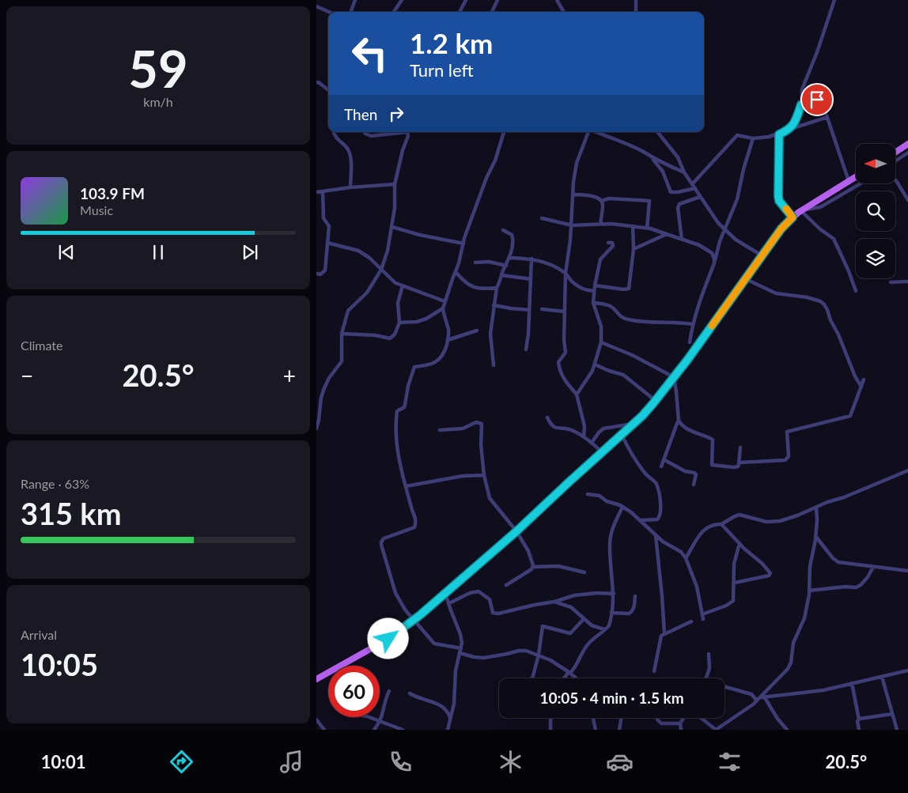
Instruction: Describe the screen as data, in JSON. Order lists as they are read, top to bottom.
{
  "north": "left",
  "page": {
    "tile": [
      ["59", "km/h"],
      "Climate",
      ["Range · 63%", "315 km"],
      ["Arrival", "10:05"]
    ],
    "turn": ["1.2 km", "Turn left"],
    "then": "Then",
    "song": ["103.9 FM", "Music"],
    "heat": ["−", "20.5°", "+"],
    "limit": "60",
    "trip": "10:05 · 4 min · 1.5 km",
    "tabs": ["10:01", "20.5°"]
  }
}
